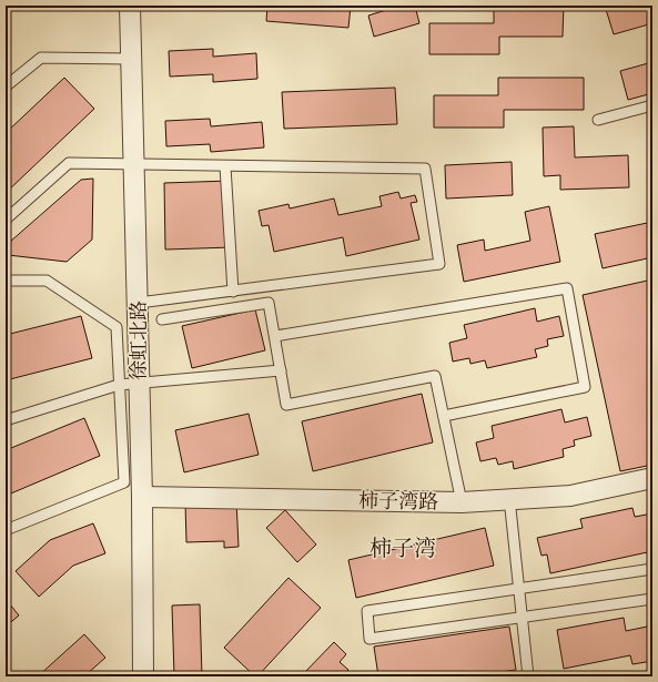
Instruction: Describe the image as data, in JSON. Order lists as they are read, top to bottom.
{
  "streets": {
    "street": ["徐虹北路", "柿子湾路"]
  },
  "crossings": [
    ["徐虹北路", "柿子湾路"]
  ],
  "districts": ["柿子湾"]
}
